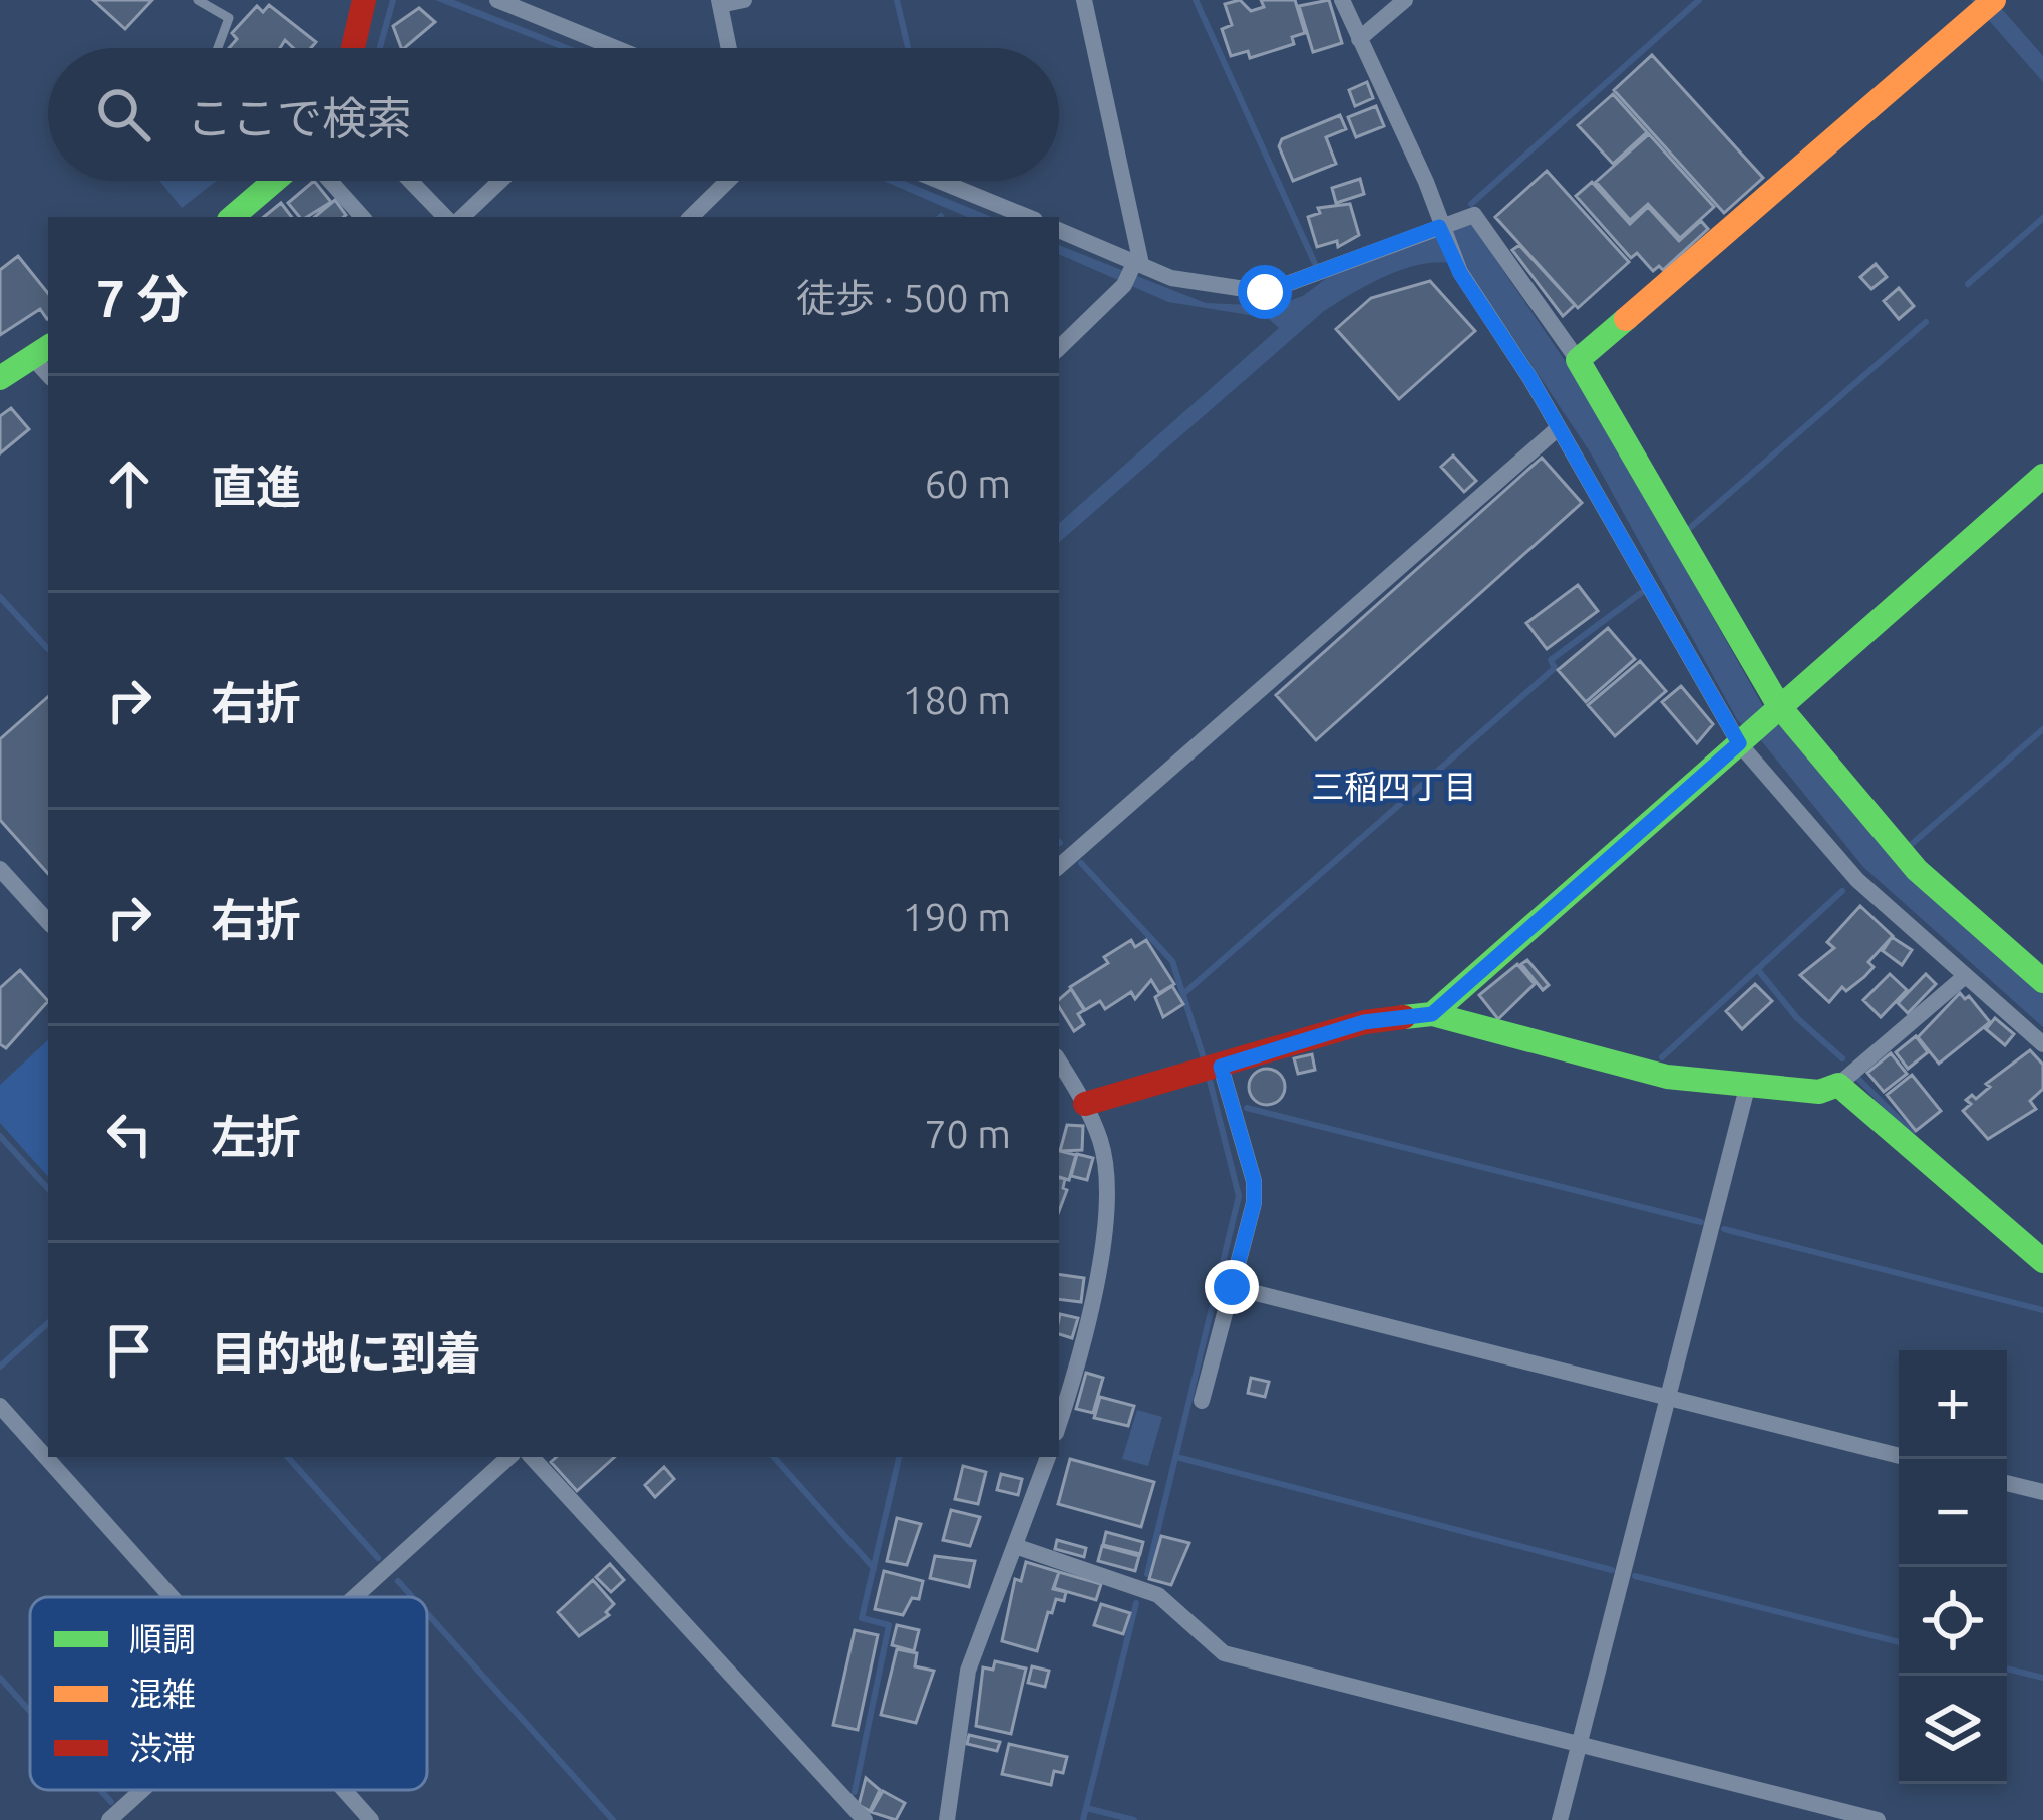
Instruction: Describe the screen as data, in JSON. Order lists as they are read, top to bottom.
{
  "districts": ["三稲四丁目"],
  "legend": ["順調", "混雑", "渋滞"],
  "page": {
    "search": "ここで検索",
    "heading": ["7 分", "徒歩 · 500 m"],
    "list": [
      ["直進", "60 m"],
      ["右折", "180 m"],
      ["右折", "190 m"],
      ["左折", "70 m"],
      "目的地に到着"
    ],
    "map_buttons": ["+", "−"]
  }
}
